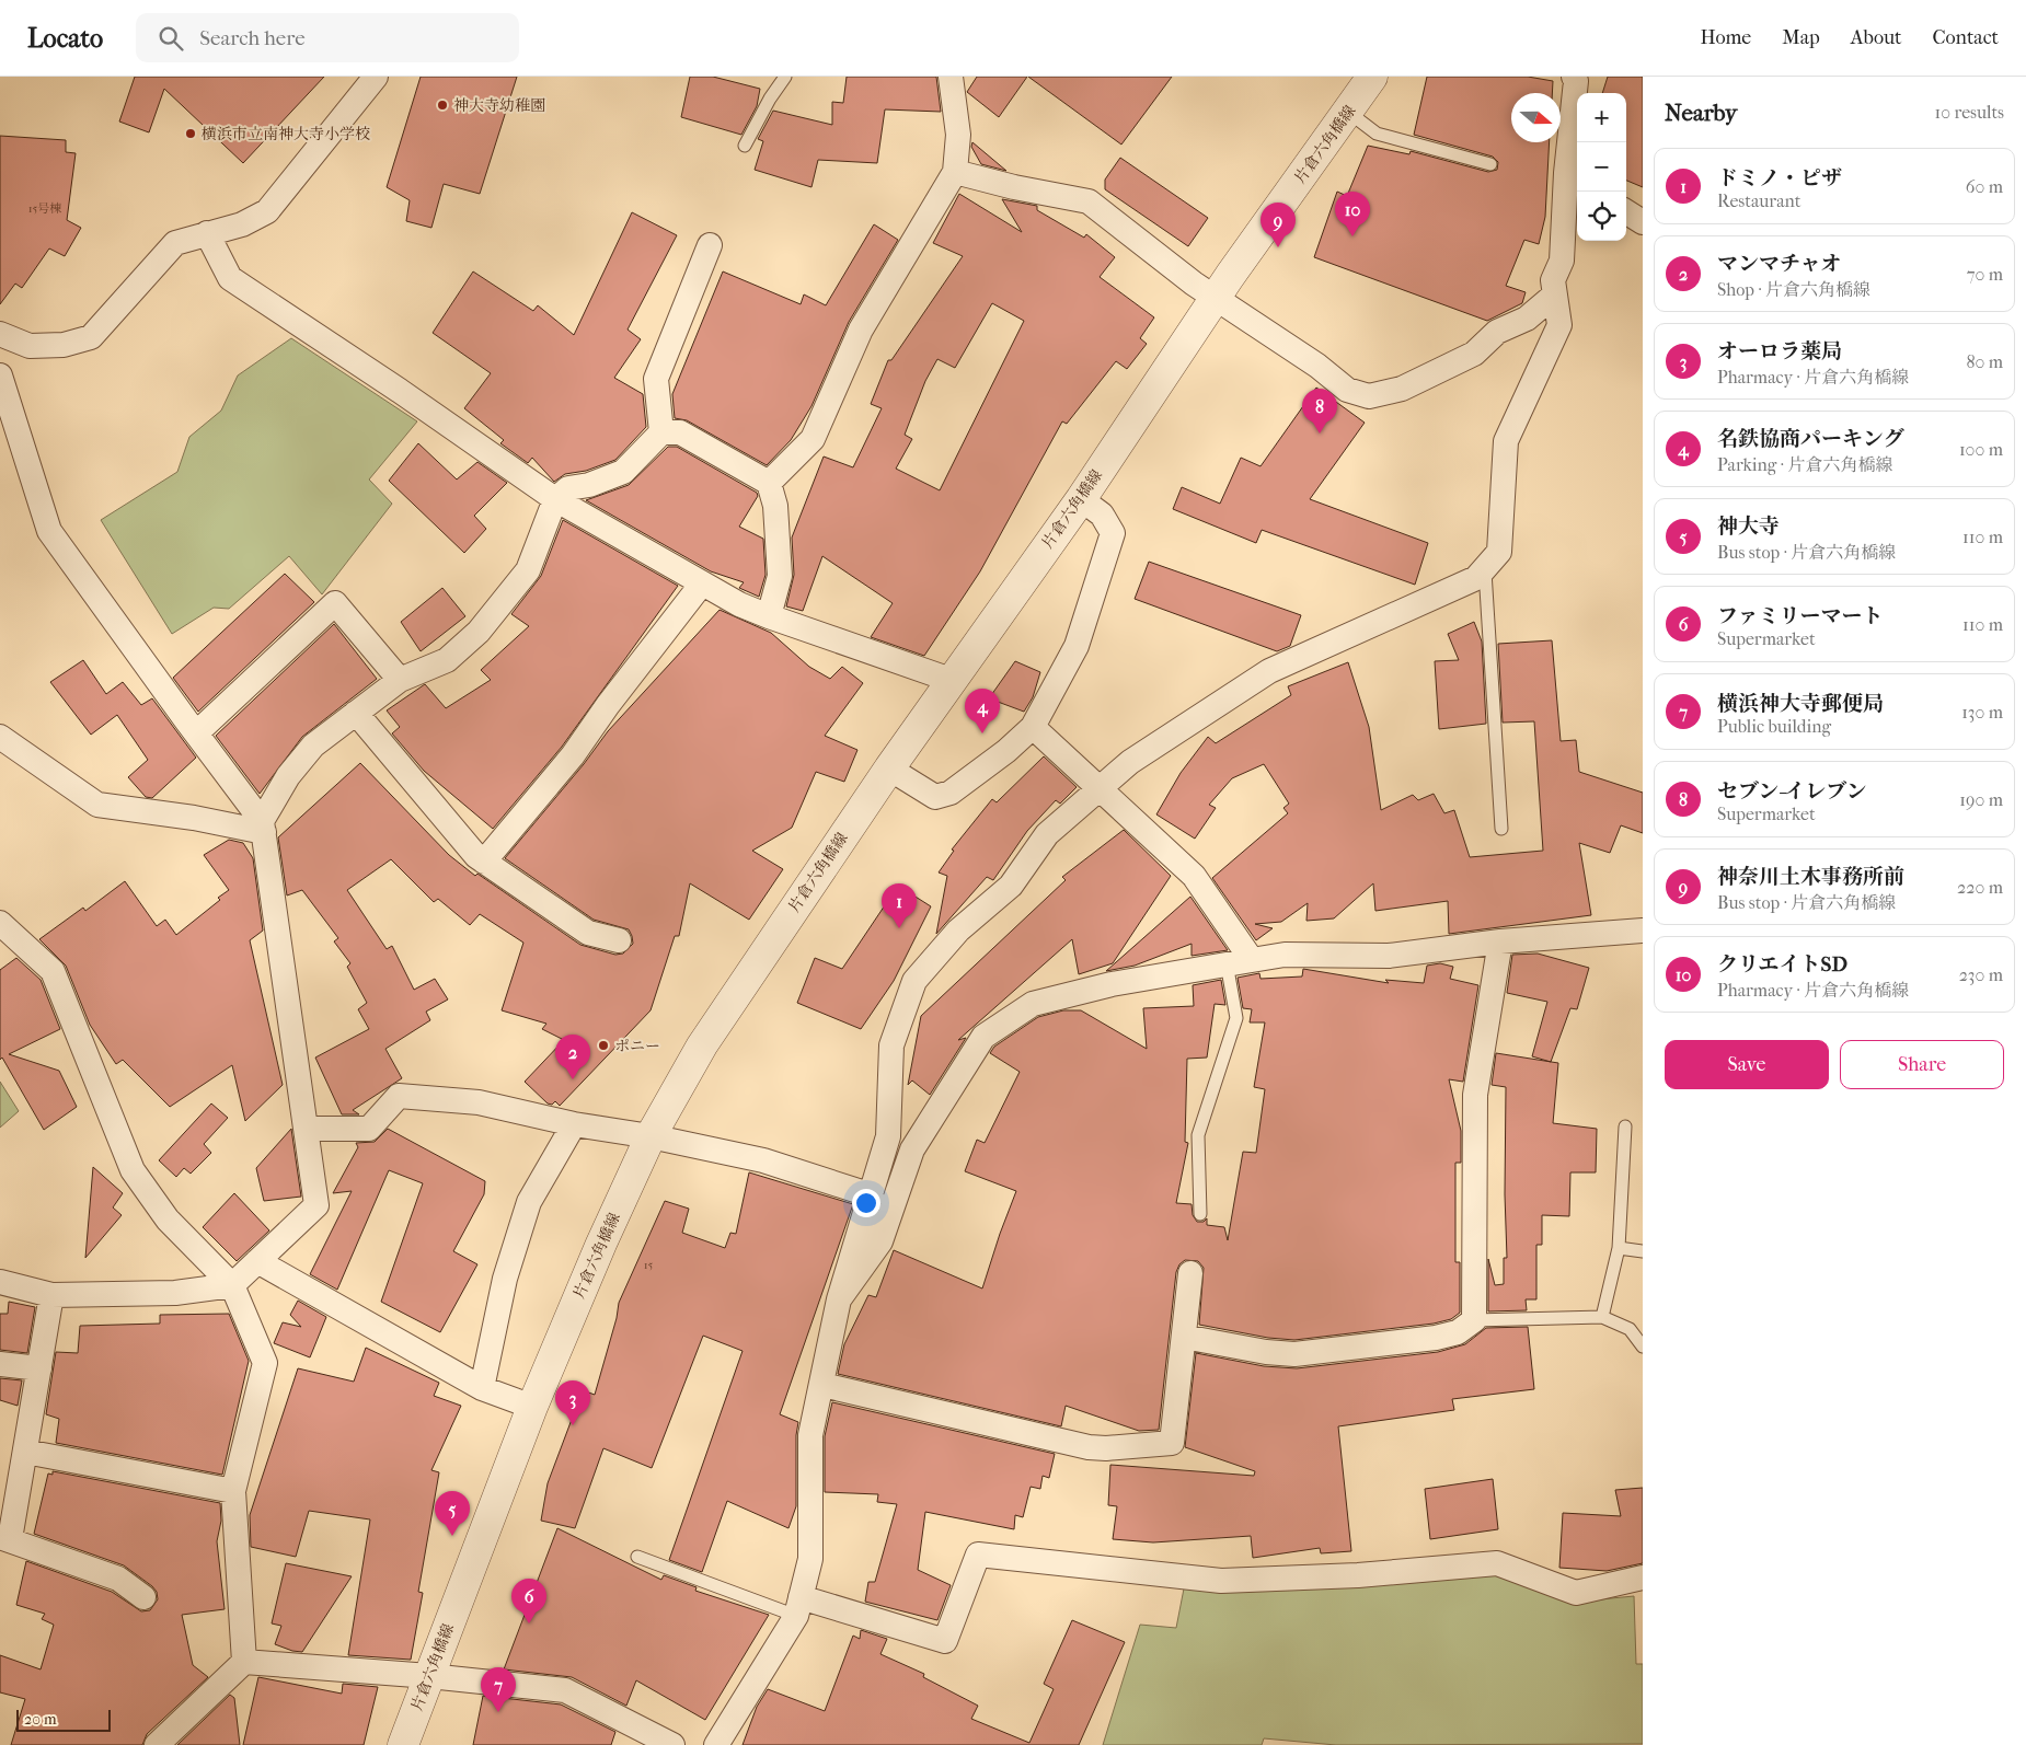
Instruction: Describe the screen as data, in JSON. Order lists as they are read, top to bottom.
{
  "streets": {
    "street": ["片倉六角橋線"]
  },
  "places": ["神大寺幼稚園", "横浜市立南神大寺小学校", "ポニー"],
  "house_numbers": ["15号棟", "15"],
  "scale_bar": "20 m",
  "north": "right",
  "page": {
    "header": "Locato",
    "search": "Search here",
    "nav": [
      "Home",
      "Map",
      "About",
      "Contact"
    ],
    "heading": ["Nearby", "10 results"],
    "map_buttons": ["+", "−"],
    "list": [
      {
        "mark": "1",
        "name": "ドミノ・ピザ",
        "note": "Restaurant",
        "value": "60 m"
      },
      {
        "mark": "2",
        "name": "マンマチャオ",
        "note": "Shop · 片倉六角橋線",
        "value": "70 m"
      },
      {
        "mark": "3",
        "name": "オーロラ薬局",
        "note": "Pharmacy · 片倉六角橋線",
        "value": "80 m"
      },
      {
        "mark": "4",
        "name": "名鉄協商パーキング",
        "note": "Parking · 片倉六角橋線",
        "value": "100 m"
      },
      {
        "mark": "5",
        "name": "神大寺",
        "note": "Bus stop · 片倉六角橋線",
        "value": "110 m"
      },
      {
        "mark": "6",
        "name": "ファミリーマート",
        "note": "Supermarket",
        "value": "110 m"
      },
      {
        "mark": "7",
        "name": "横浜神大寺郵便局",
        "note": "Public building",
        "value": "130 m"
      },
      {
        "mark": "8",
        "name": "セブン-イレブン",
        "note": "Supermarket",
        "value": "190 m"
      },
      {
        "mark": "9",
        "name": "神奈川土木事務所前",
        "note": "Bus stop · 片倉六角橋線",
        "value": "220 m"
      },
      {
        "mark": "10",
        "name": "クリエイトSD",
        "note": "Pharmacy · 片倉六角橋線",
        "value": "230 m"
      }
    ],
    "pins": [
      "10",
      "9",
      "8",
      "4",
      "1",
      "2",
      "3",
      "5",
      "6",
      "7"
    ],
    "buttons": ["Save", "Share"],
    "scale": "20 m"
  }
}
